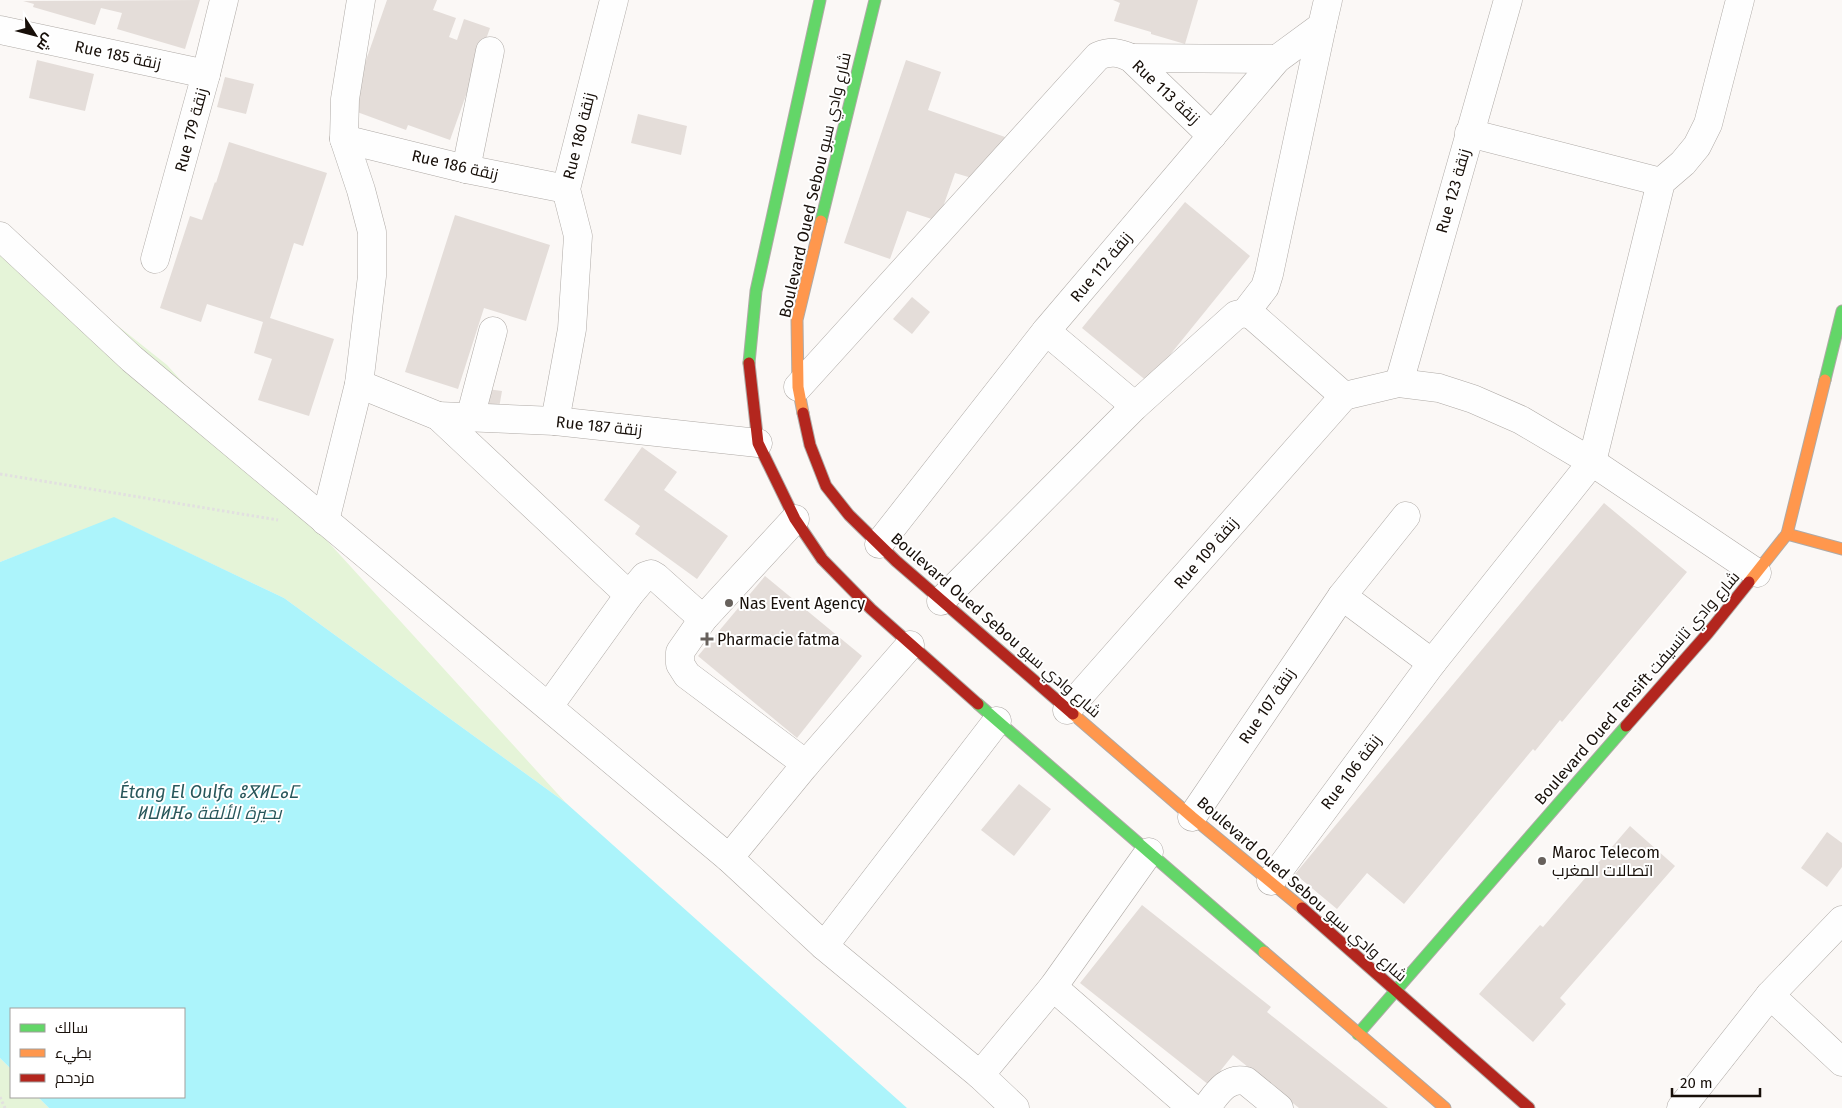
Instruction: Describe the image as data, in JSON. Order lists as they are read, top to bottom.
{
  "streets": {
    "street": [
      "Rue 185 زنقة",
      "Rue 113 زنقة",
      "Rue 179 زنقة",
      "Rue 180 زنقة",
      "Rue 186 زنقة",
      "Boulevard Oued Sebou شارع وادي سبو",
      "Rue 123 زنقة",
      "Rue 112 زنقة",
      "Rue 187 زنقة",
      "Rue 109 زنقة",
      "Boulevard Oued Tensift شارع وادي تانسيفت",
      "Rue 107 زنقة",
      "Rue 106 زنقة"
    ]
  },
  "crossings": [
    ["Rue 185 زنقة", "Rue 179 زنقة"],
    ["Rue 113 زنقة", "Rue 112 زنقة"],
    ["Rue 180 زنقة", "Rue 186 زنقة"],
    ["Rue 180 زنقة", "Rue 187 زنقة"],
    ["Boulevard Oued Sebou شارع وادي سبو", "Rue 112 زنقة"],
    ["Boulevard Oued Sebou شارع وادي سبو", "Rue 187 زنقة"],
    ["Boulevard Oued Sebou شارع وادي سبو", "Rue 109 زنقة"],
    ["Boulevard Oued Sebou شارع وادي سبو", "Boulevard Oued Tensift شارع وادي تانسيفت"],
    ["Boulevard Oued Sebou شارع وادي سبو", "Rue 107 زنقة"],
    ["Boulevard Oued Sebou شارع وادي سبو", "Rue 106 زنقة"]
  ],
  "water": ["Étang El Oulfa ⵓⴳⵍⵎⴰⵎ ⵍⵡⵍⴼⴰ بحيرة الألفة"],
  "places": {
    "other": ["Nas Event Agency", "Maroc Telecom اتصالات المغرب"],
    "health": ["Pharmacie fatma"]
  },
  "legend": ["سالك", "بطيء", "مزدحم"],
  "scale_bar": "20 m",
  "north": "bottom right"
}
